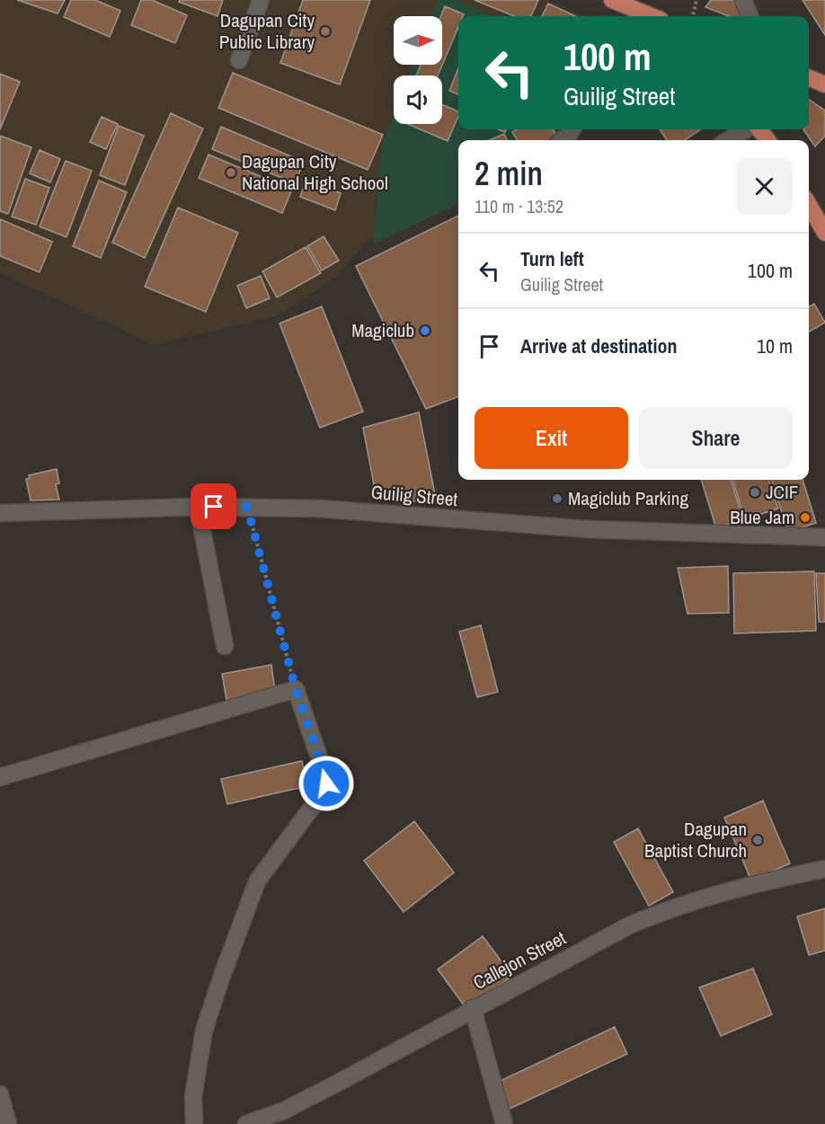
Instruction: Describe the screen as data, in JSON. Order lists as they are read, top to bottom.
{
  "streets": {
    "street": ["Guilig Street", "Callejon Street"]
  },
  "places": [
    "Dagupan City Public Library",
    "Dagupan City National High School",
    "Magiclub",
    "JCIF",
    "Magiclub Parking",
    "Blue Jam",
    "Dagupan Baptist Church"
  ],
  "north": "right",
  "page": {
    "turn": ["100 m", "Guilig Street"],
    "heading": ["2 min", "110 m · 13:52"],
    "list": [
      {
        "name": "Turn left",
        "note": "Guilig Street",
        "value": "100 m"
      },
      {
        "name": "Arrive at destination",
        "value": "10 m"
      }
    ],
    "buttons": ["Exit", "Share"]
  }
}
